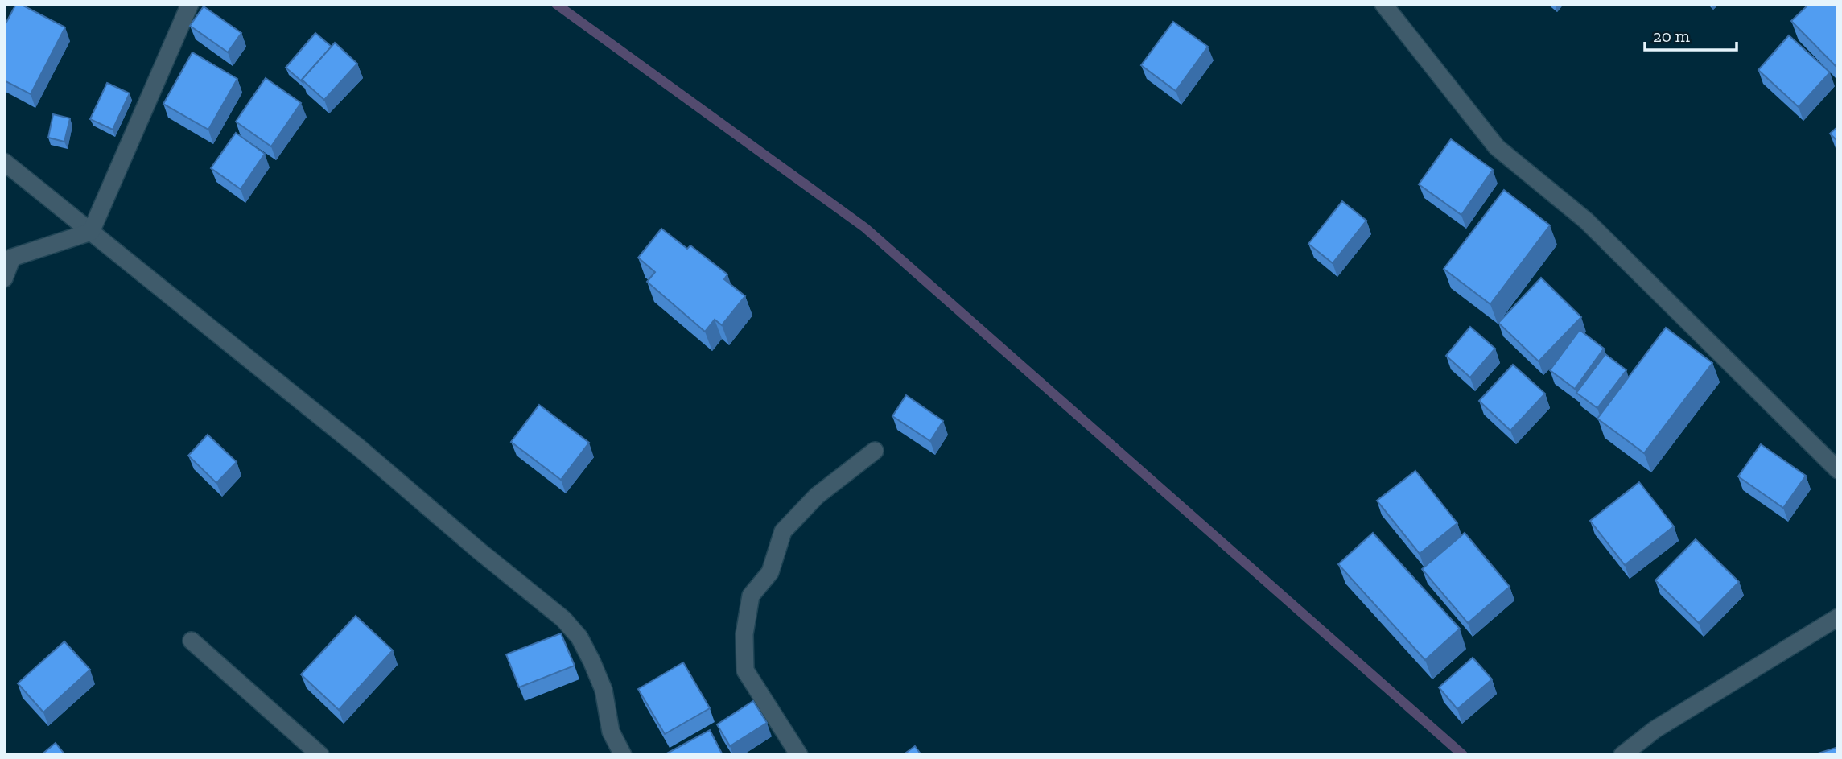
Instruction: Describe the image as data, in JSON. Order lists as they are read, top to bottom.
{
  "scale_bar": "20 m"
}
